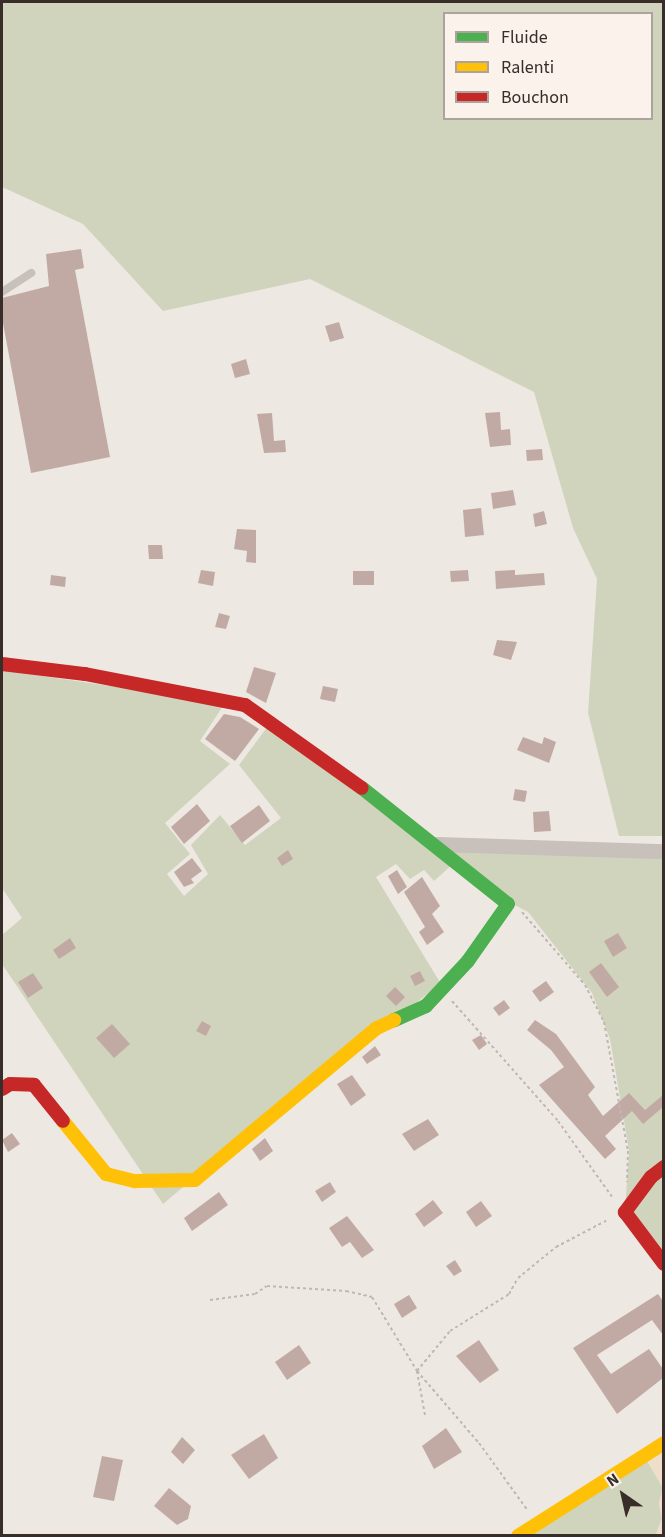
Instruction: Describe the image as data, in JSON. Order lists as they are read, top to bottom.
{
  "legend": ["Fluide", "Ralenti", "Bouchon"],
  "north": "top left"
}
